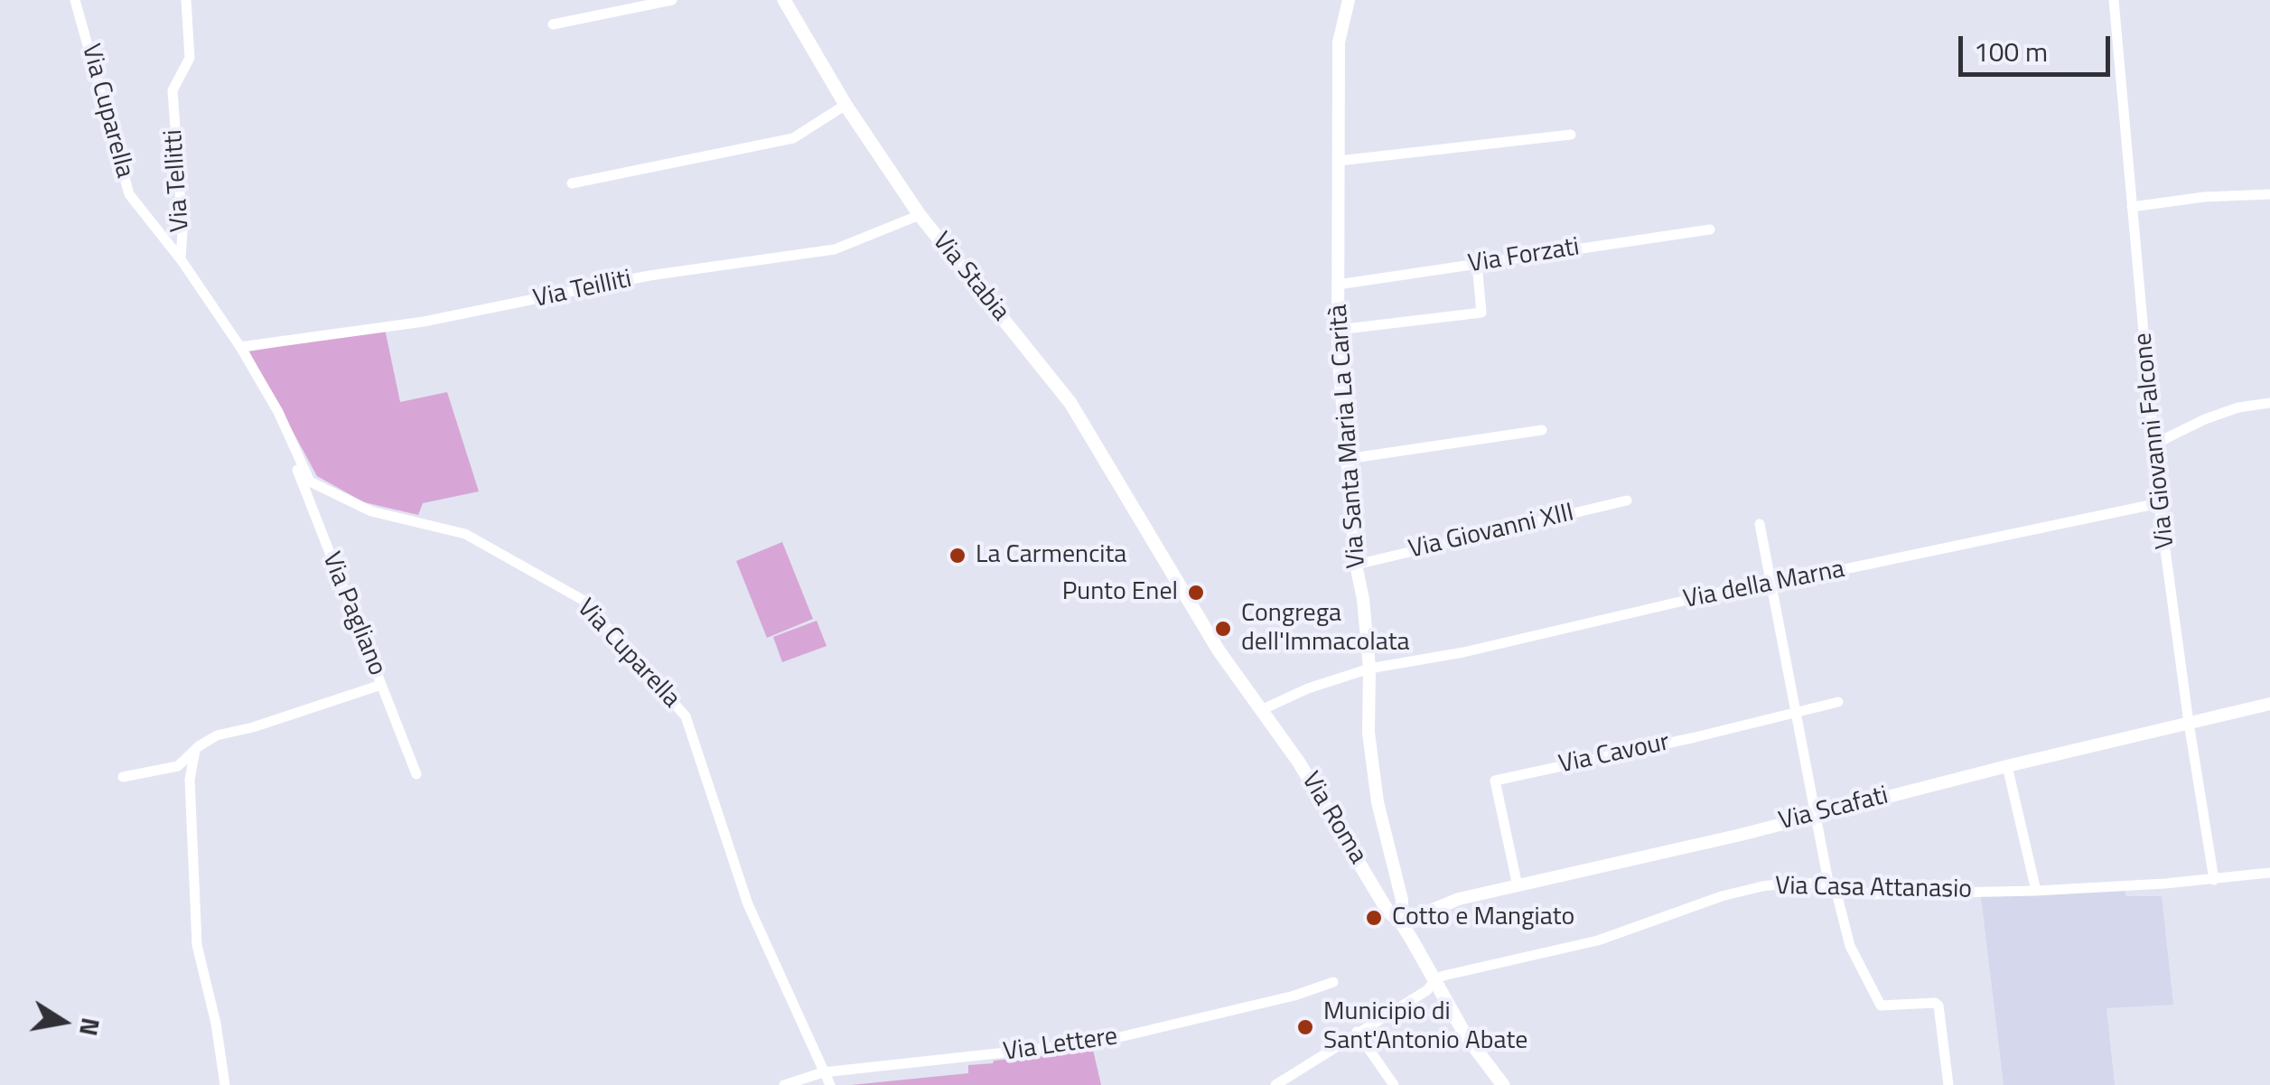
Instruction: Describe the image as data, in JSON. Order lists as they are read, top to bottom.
{
  "streets": {
    "main road": ["Via Stabia", "Via Roma"],
    "street": [
      "Via Cuparella",
      "Via Tellitti",
      "Via Forzati",
      "Via Teilliti",
      "Via Santa Maria La Carità",
      "Via Giovanni Falcone",
      "Via Giovanni XIII",
      "Via della Marna",
      "Via Pagliano",
      "Via Cavour",
      "Via Scafati",
      "Via Casa Attanasio",
      "Via Lettere"
    ]
  },
  "crossings": [
    ["Via Cuparella", "Via Tellitti"],
    ["Via Cuparella", "Via Teilliti"],
    ["Via Cuparella", "Via Pagliano"],
    ["Via Cuparella", "Via Lettere"],
    ["Via Tellitti", "Via Teilliti"],
    ["Via Forzati", "Via Santa Maria La Carità"],
    ["Via Stabia", "Via Teilliti"],
    ["Via Stabia", "Via Roma"],
    ["Via Santa Maria La Carità", "Via Giovanni XIII"],
    ["Via Santa Maria La Carità", "Via della Marna"],
    ["Via Santa Maria La Carità", "Via Scafati"],
    ["Via Santa Maria La Carità", "Via Roma"],
    ["Via Giovanni Falcone", "Via della Marna"],
    ["Via Giovanni Falcone", "Via Scafati"],
    ["Via Giovanni Falcone", "Via Casa Attanasio"],
    ["Via della Marna", "Via Roma"],
    ["Via Cavour", "Via Scafati"],
    ["Via Scafati", "Via Roma"],
    ["Via Roma", "Via Casa Attanasio"]
  ],
  "places": [
    "La Carmencita",
    "Punto Enel",
    "Congrega dell'Immacolata",
    "Cotto e Mangiato",
    "Municipio di Sant'Antonio Abate"
  ],
  "scale_bar": "100 m",
  "north": "right"
}
